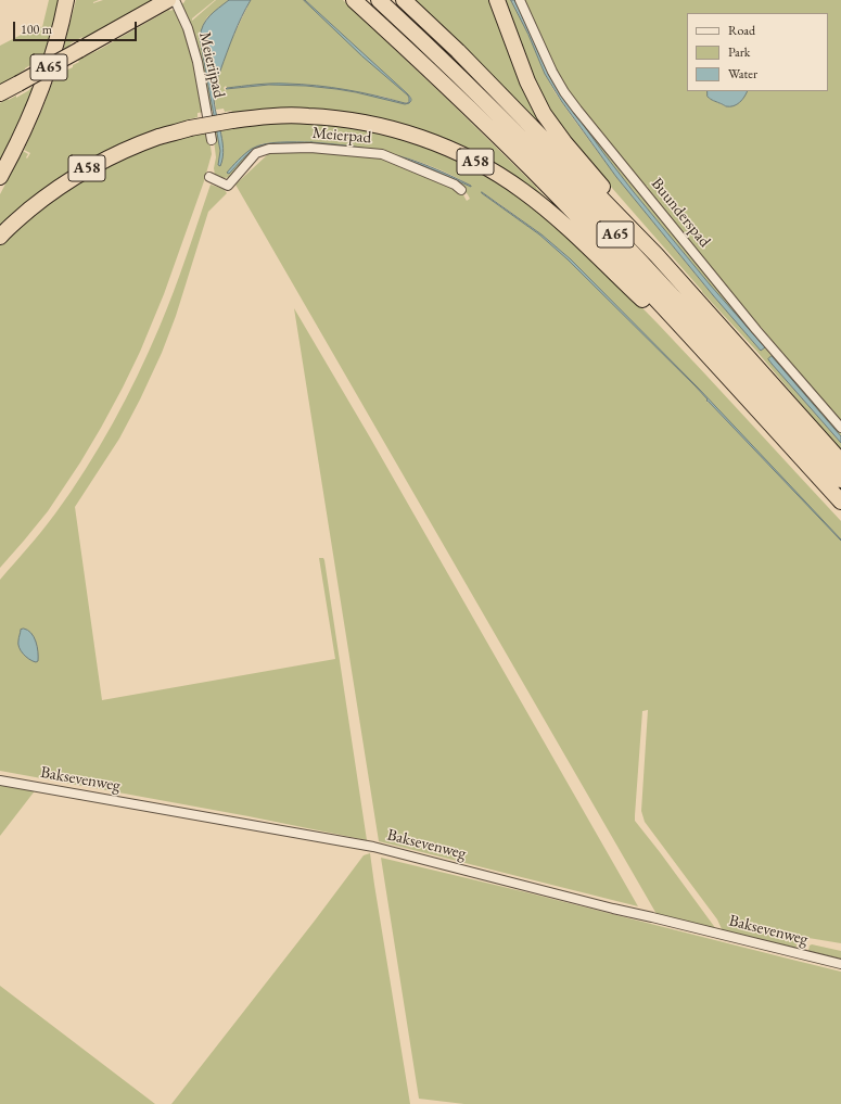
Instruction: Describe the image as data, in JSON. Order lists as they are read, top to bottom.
{
  "streets": {
    "highway": ["A65", "A58"],
    "street": [
      "Meierijpad",
      "Meierpad",
      "Buunderspad",
      "Baksevenweg"
    ]
  },
  "crossings": [
    ["Meierijpad", "A65"],
    ["A65", "A58"]
  ],
  "legend": ["Road", "Park", "Water"],
  "scale_bar": "100 m"
}
